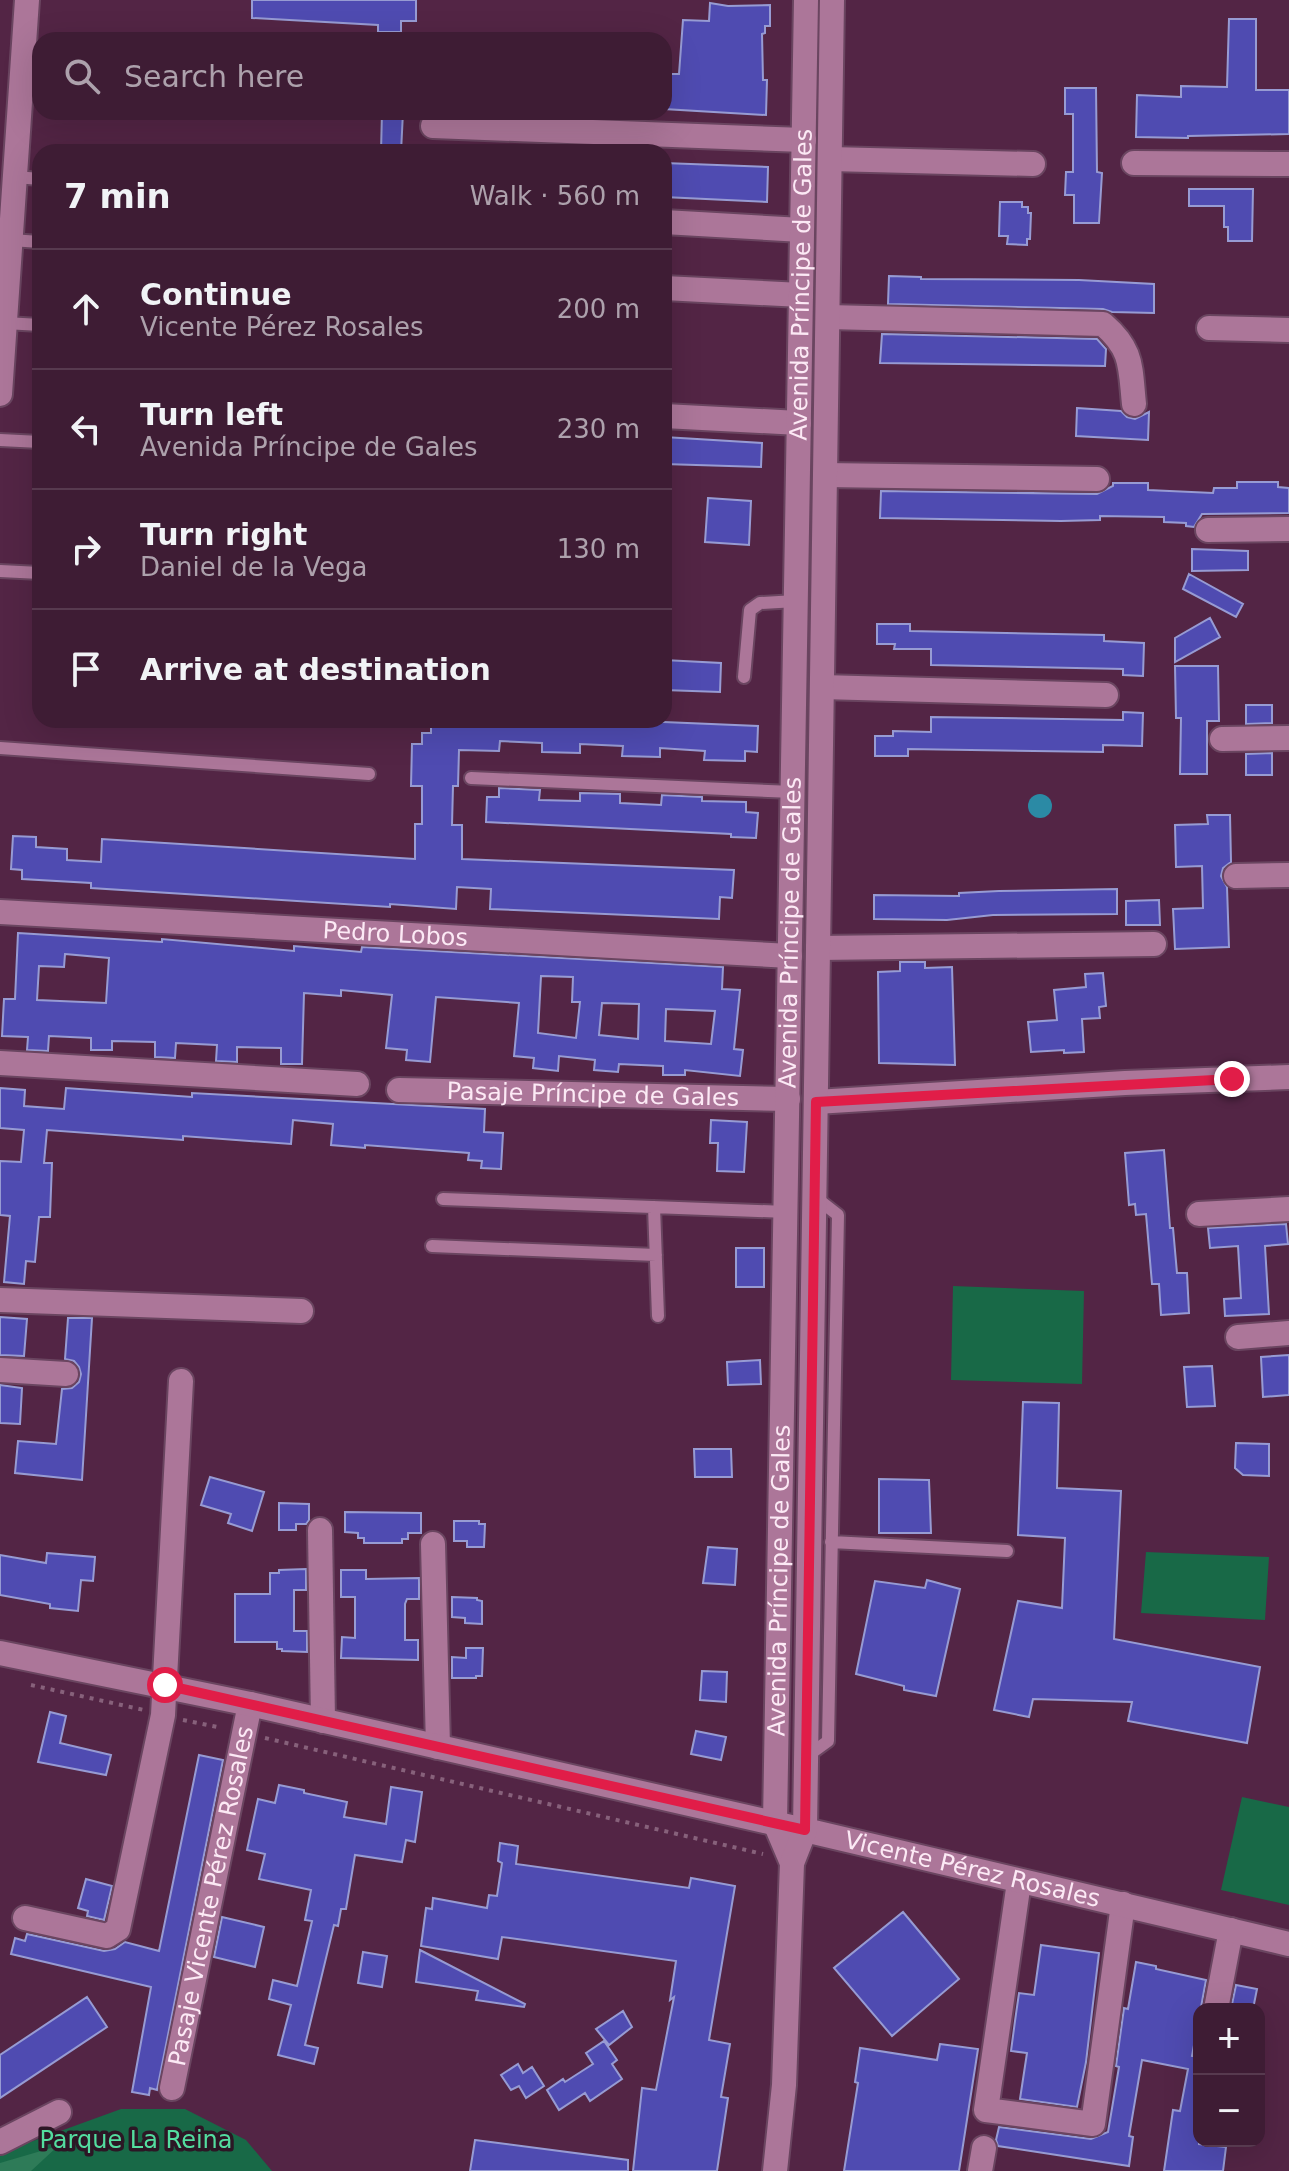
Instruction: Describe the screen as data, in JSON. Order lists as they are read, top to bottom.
{
  "streets": {
    "street": [
      "Avenida Príncipe de Gales",
      "Pedro Lobos",
      "Pasaje Príncipe de Gales",
      "Vicente Pérez Rosales",
      "Pasaje Vicente Pérez Rosales"
    ]
  },
  "crossings": [
    ["Avenida Príncipe de Gales", "Pedro Lobos"],
    ["Avenida Príncipe de Gales", "Pasaje Príncipe de Gales"],
    ["Avenida Príncipe de Gales", "Vicente Pérez Rosales"],
    ["Vicente Pérez Rosales", "Pasaje Vicente Pérez Rosales"]
  ],
  "parks": ["Parque La Reina"],
  "page": {
    "search": "Search here",
    "heading": ["7 min", "Walk · 560 m"],
    "list": [
      ["Continue", "Vicente Pérez Rosales", "200 m"],
      ["Turn left", "Avenida Príncipe de Gales", "230 m"],
      ["Turn right", "Daniel de la Vega", "130 m"],
      "Arrive at destination"
    ],
    "map_buttons": ["+", "−"]
  }
}
